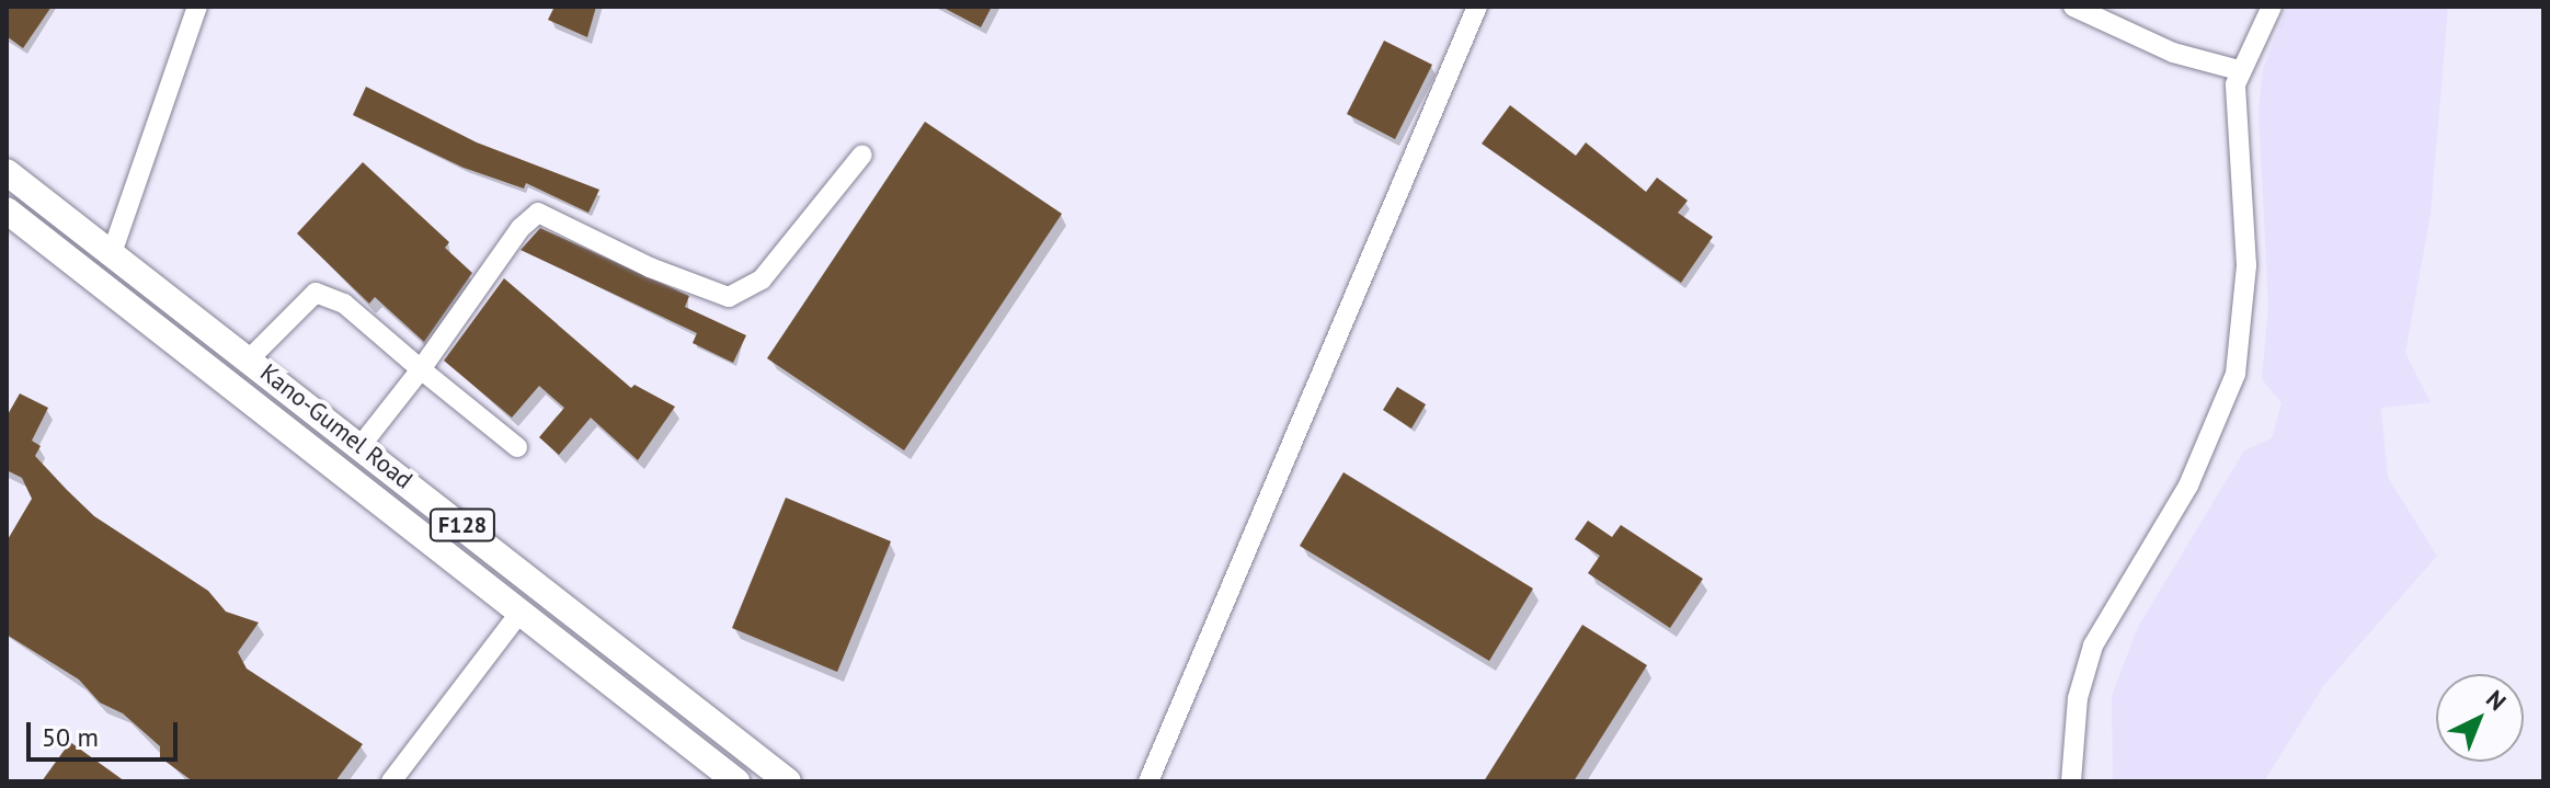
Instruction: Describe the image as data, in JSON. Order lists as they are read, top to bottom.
{
  "streets": {
    "main road": ["Kano-Gumel Road", "F128"]
  },
  "scale_bar": "50 m",
  "north": "top right"
}
